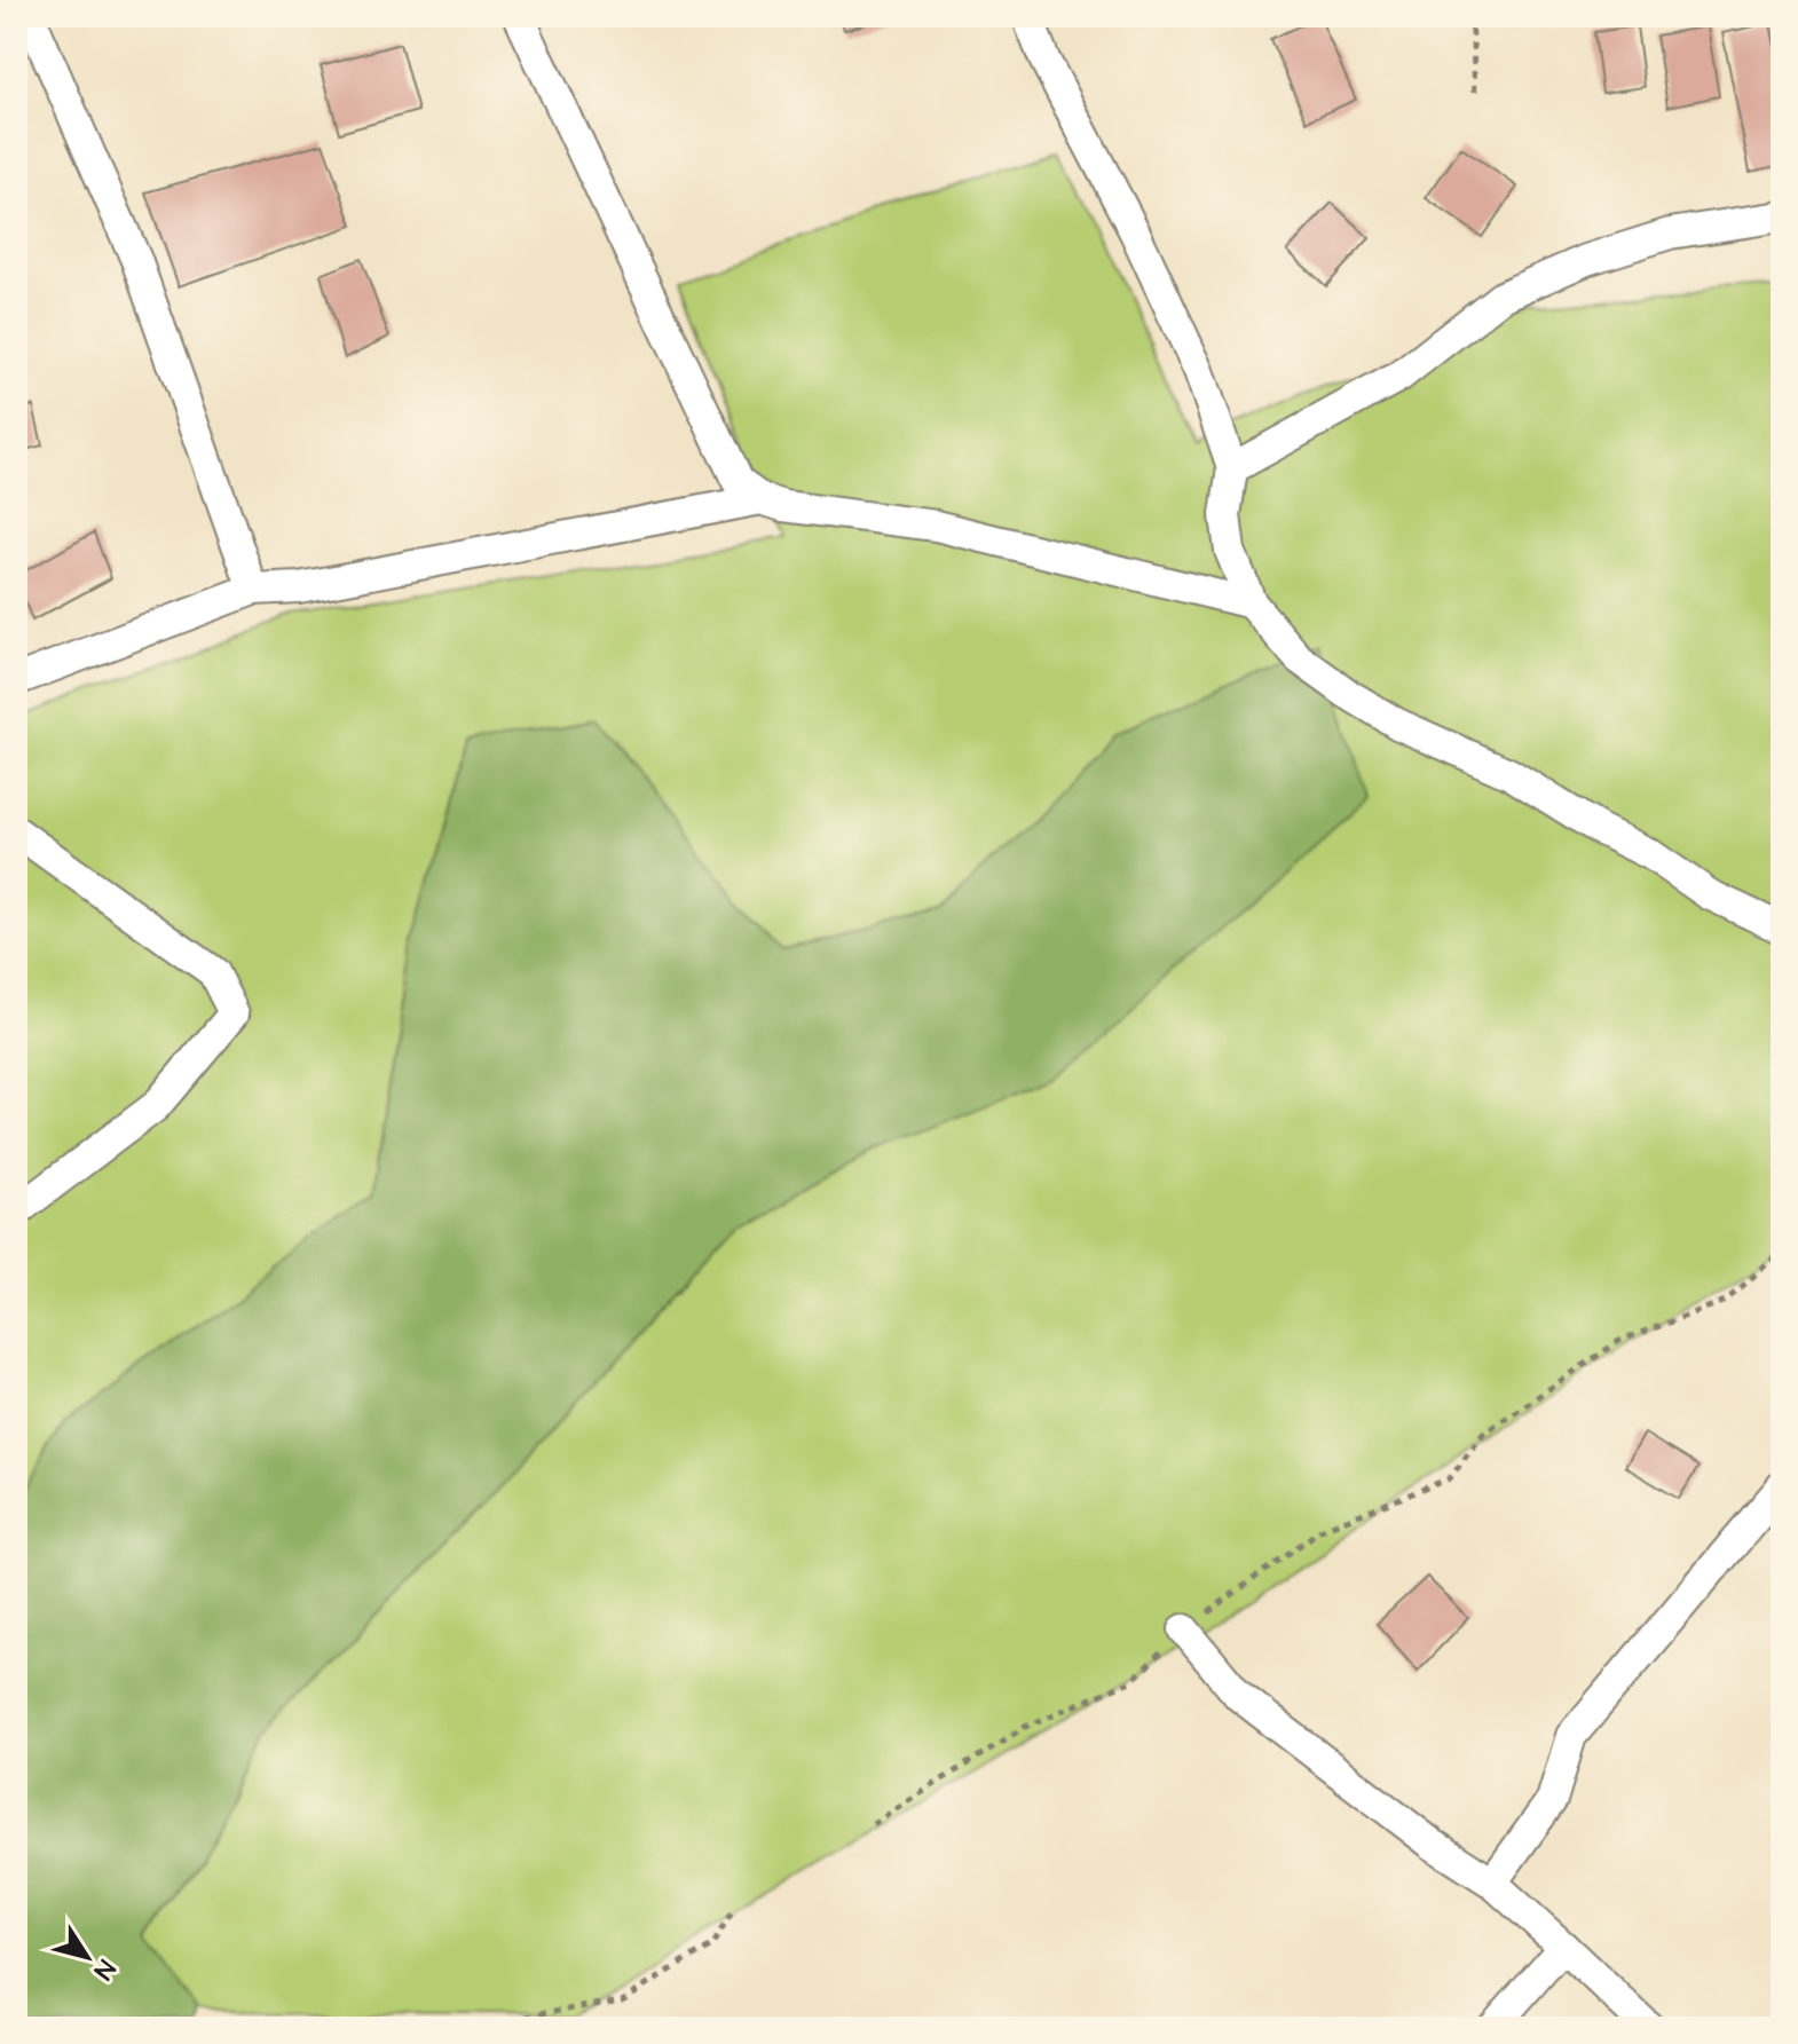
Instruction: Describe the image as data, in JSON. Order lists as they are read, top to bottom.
{
  "north": "bottom right"
}
